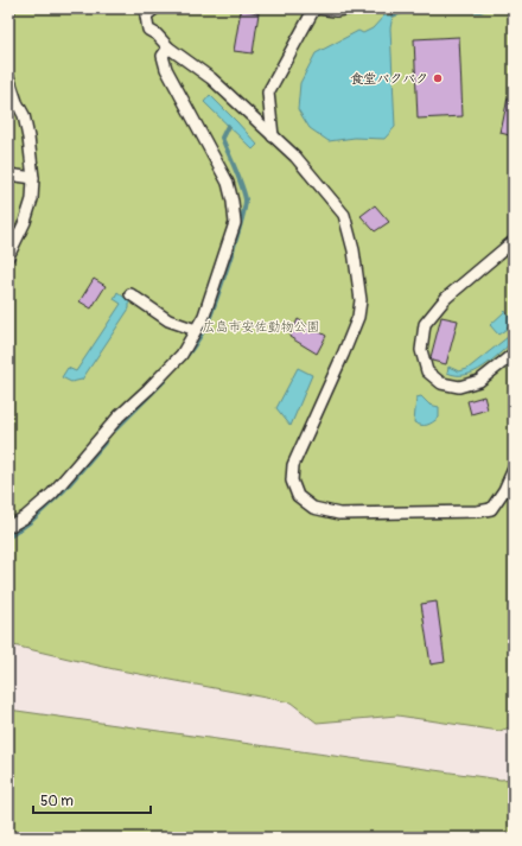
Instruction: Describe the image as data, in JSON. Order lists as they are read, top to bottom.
{
  "parks": ["広島市安佐動物公園"],
  "places": ["食堂バクバク"],
  "scale_bar": "50 m"
}
